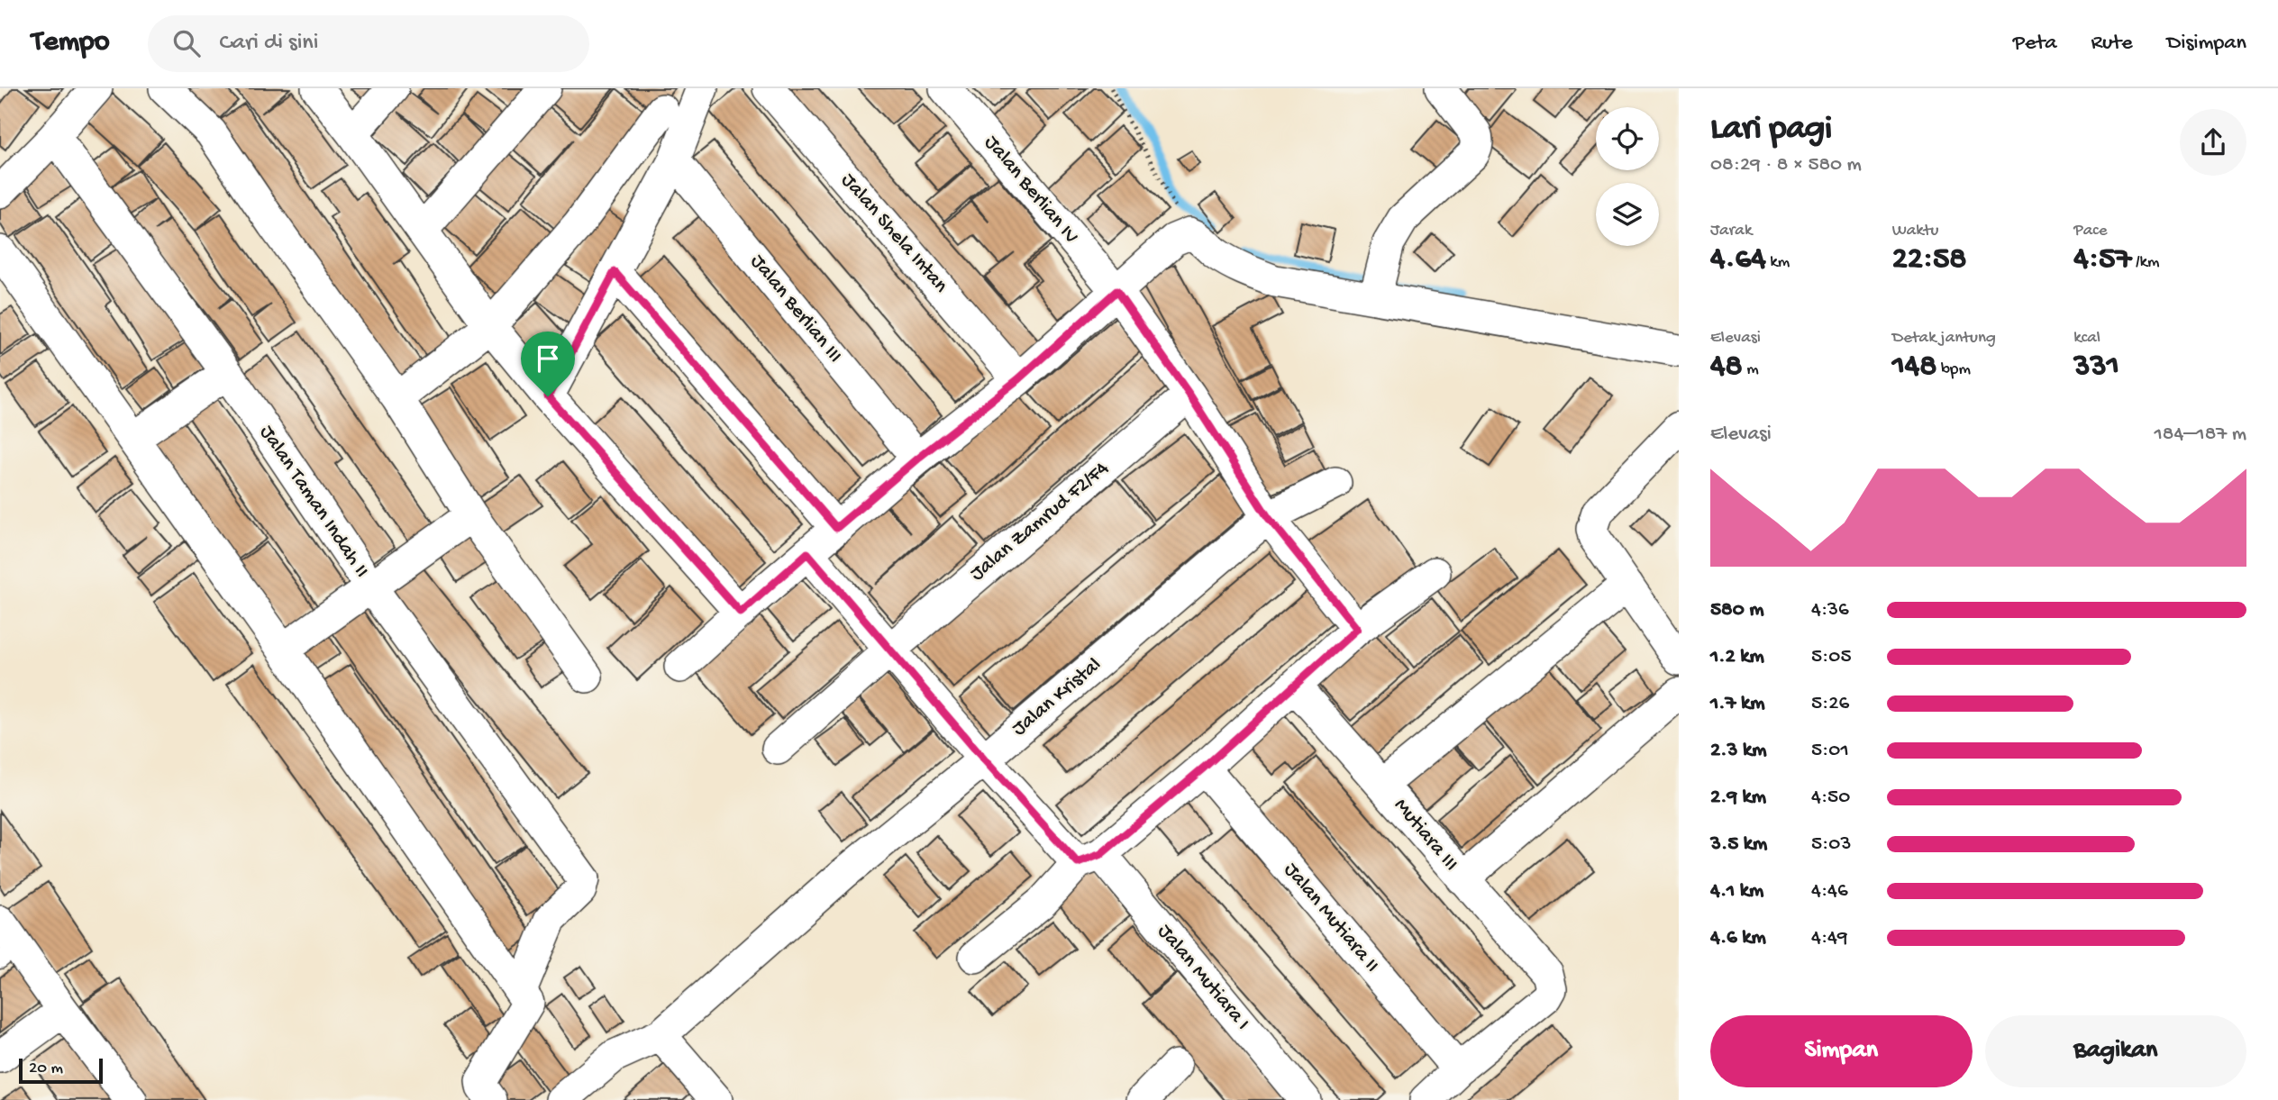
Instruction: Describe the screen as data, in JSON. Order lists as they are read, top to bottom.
{
  "streets": {
    "street": [
      "Jalan Berlian IV",
      "Jalan Shela Intan",
      "Jalan Berlian III",
      "Jalan Taman Indah II",
      "Jalan Zamrud F2/F4",
      "Jalan Kristal",
      "Mutiara III",
      "Jalan Mutiara II",
      "Jalan Mutiara I"
    ]
  },
  "crossings": [
    ["Jalan Berlian IV", "Jalan Zamrud F2/F4"],
    ["Jalan Berlian IV", "Jalan Kristal"],
    ["Jalan Zamrud F2/F4", "Jalan Mutiara I"],
    ["Jalan Kristal", "Jalan Mutiara I"],
    ["Mutiara III", "Jalan Mutiara II"]
  ],
  "scale_bar": "20 m",
  "page": {
    "header": "Tempo",
    "search": "Cari di sini",
    "nav": ["Peta", "Rute", "Disimpan"],
    "heading": ["Lari pagi", "08:29 · 8 × 580 m"],
    "stats": [
      ["Jarak", "4.64 km"],
      ["Waktu", "22:58"],
      ["Pace", "4:57 /km"],
      ["Elevasi", "48 m"],
      ["Detak jantung", "148 bpm"],
      ["kcal", "331"]
    ],
    "chart": ["Elevasi", "184–187 m"],
    "list": [
      {
        "name": "580 m",
        "note": "4:36"
      },
      {
        "name": "1.2 km",
        "note": "5:05"
      },
      {
        "name": "1.7 km",
        "note": "5:26"
      },
      {
        "name": "2.3 km",
        "note": "5:01"
      },
      {
        "name": "2.9 km",
        "note": "4:50"
      },
      {
        "name": "3.5 km",
        "note": "5:03"
      },
      {
        "name": "4.1 km",
        "note": "4:46"
      },
      {
        "name": "4.6 km",
        "note": "4:49"
      }
    ],
    "buttons": ["Simpan", "Bagikan"],
    "scale": "20 m"
  }
}
